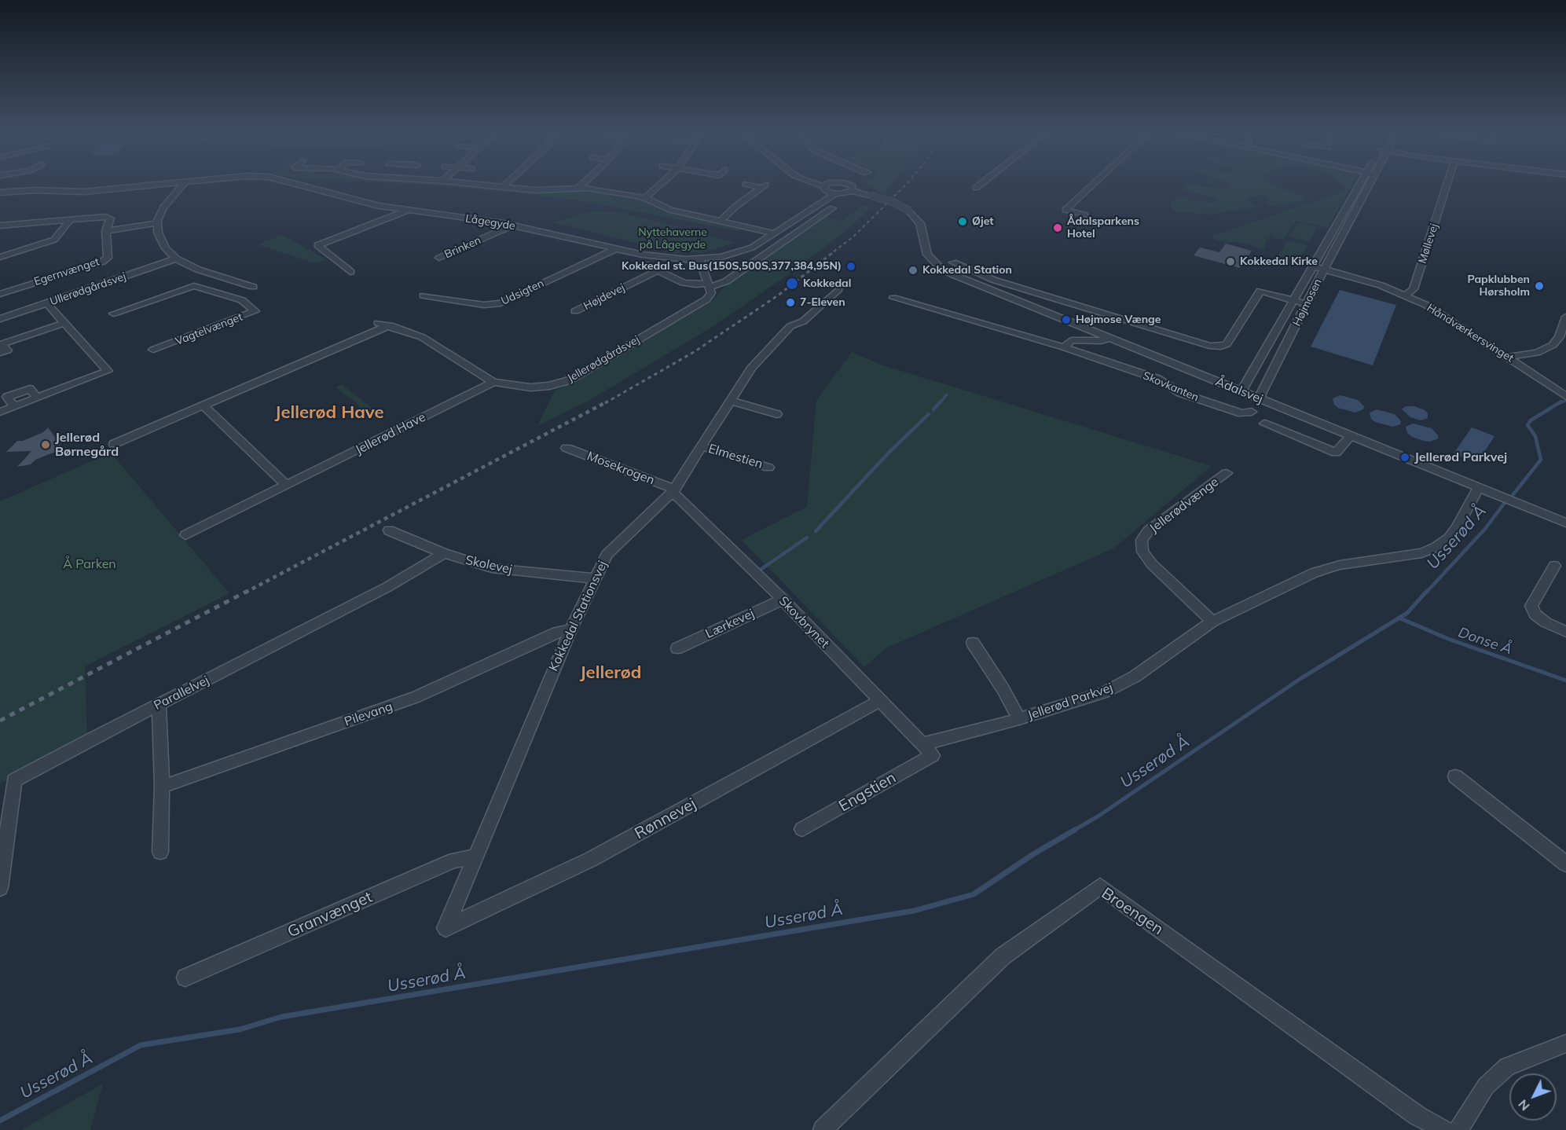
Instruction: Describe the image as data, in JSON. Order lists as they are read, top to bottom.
{
  "streets": {
    "street": [
      "Lågegyde",
      "Møllevej",
      "Brinken",
      "Egernvænget",
      "Ullerødgårdsvej",
      "Udsigten",
      "Højdevej",
      "Højmosen",
      "Vagtelvænget",
      "Håndværkersvinget",
      "Jellerødgårdsvej",
      "Skovkanten",
      "Ådalsvej",
      "Jellerød Have",
      "Elmestien",
      "Mosekrogen",
      "Jellerødvænge",
      "Skolevej",
      "Kokkedal Stationsvej",
      "Skovbrynet",
      "Lærkevej",
      "Parallelvej",
      "Jellerød Parkvej",
      "Pilevang",
      "Engstien",
      "Rønnevej",
      "Broengen",
      "Granvænget"
    ]
  },
  "crossings": [
    ["Lågegyde", "Brinken"],
    ["Lågegyde", "Udsigten"],
    ["Møllevej", "Håndværkersvinget"],
    ["Højmosen", "Håndværkersvinget"],
    ["Højmosen", "Ådalsvej"],
    ["Jellerødgårdsvej", "Jellerød Have"],
    ["Ådalsvej", "Jellerød Parkvej"],
    ["Elmestien", "Kokkedal Stationsvej"],
    ["Mosekrogen", "Kokkedal Stationsvej"],
    ["Mosekrogen", "Skovbrynet"],
    ["Jellerødvænge", "Jellerød Parkvej"],
    ["Skolevej", "Kokkedal Stationsvej"],
    ["Skolevej", "Parallelvej"],
    ["Kokkedal Stationsvej", "Skovbrynet"],
    ["Kokkedal Stationsvej", "Pilevang"],
    ["Kokkedal Stationsvej", "Rønnevej"],
    ["Kokkedal Stationsvej", "Granvænget"],
    ["Skovbrynet", "Lærkevej"],
    ["Skovbrynet", "Jellerød Parkvej"],
    ["Skovbrynet", "Engstien"],
    ["Skovbrynet", "Rønnevej"]
  ],
  "districts": ["Jellerød Have", "Jellerød"],
  "water": ["Usserød Å", "Donse Å"],
  "parks": ["Nyttehaverne på Lågegyde", "Å Parken"],
  "places": [
    "Øjet",
    "Ådalsparkens Hotel",
    "Kokkedal Kirke",
    "Kokkedal st. Bus(150S,500S,377,384,95N)",
    "Kokkedal Station",
    "Kokkedal",
    "Papklubben Hørsholm",
    "7-Eleven",
    "Højmose Vænge",
    "Jellerød Børnegård",
    "Jellerød Parkvej"
  ],
  "north": "bottom left"
}
